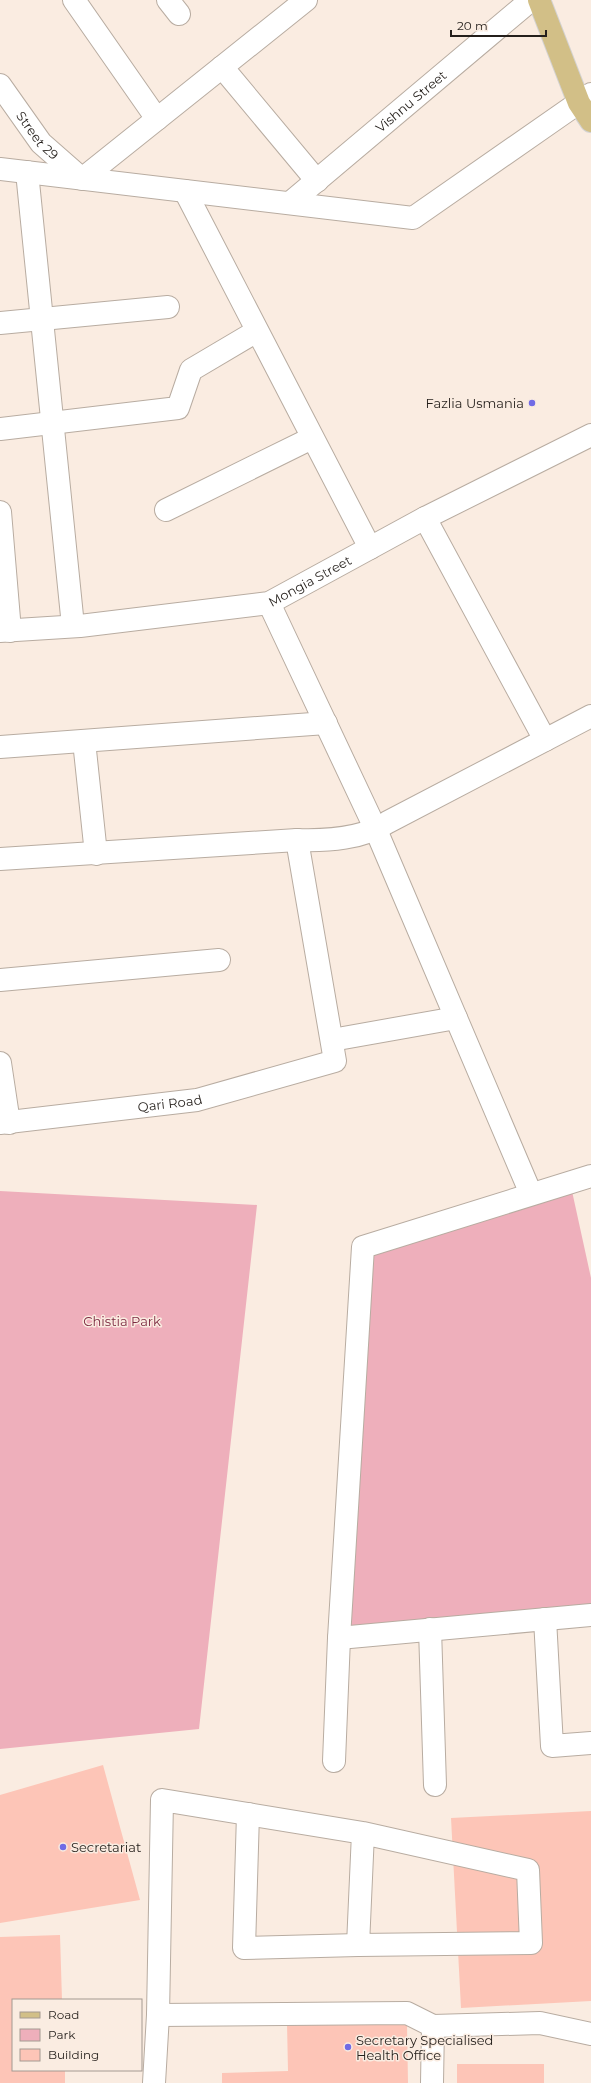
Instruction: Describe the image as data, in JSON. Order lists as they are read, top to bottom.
{
  "streets": {
    "street": [
      "Vishnu Street",
      "Street 29",
      "Mongia Street",
      "Qari Road"
    ]
  },
  "parks": ["Chistia Park"],
  "places": ["Fazlia Usmania", "Secretariat", "Secretary Specialised Health Office"],
  "legend": ["Road", "Park", "Building"],
  "scale_bar": "20 m"
}
